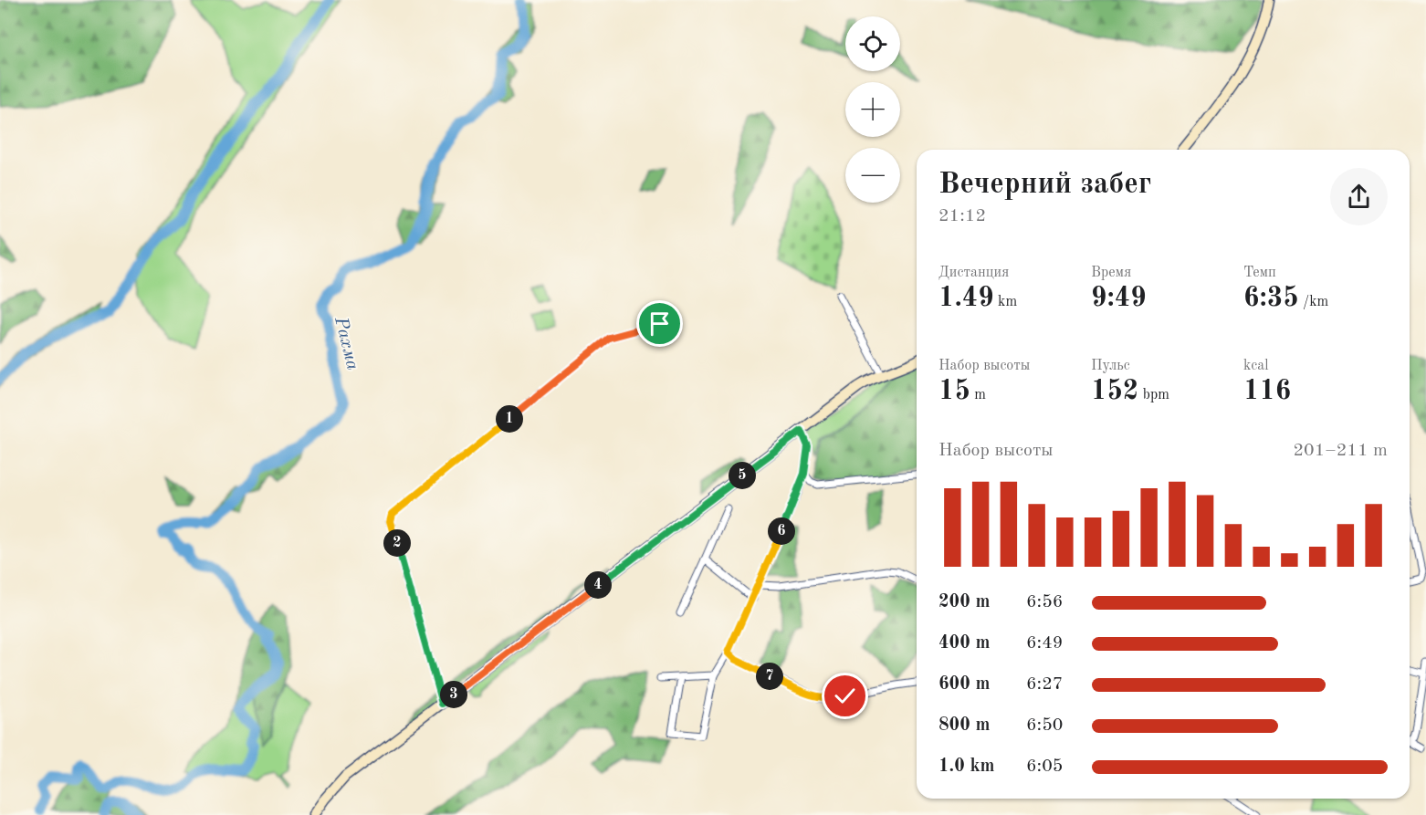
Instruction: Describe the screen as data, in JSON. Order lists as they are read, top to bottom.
{
  "water": ["Рахма"],
  "page": {
    "map_buttons": ["+", "−"],
    "heading": ["Вечерний забег", "21:12"],
    "stats": [
      ["Дистанция", "1.49 km"],
      ["Время", "9:49"],
      ["Темп", "6:35 /km"],
      ["Набор высоты", "15 m"],
      ["Пульс", "152 bpm"],
      ["kcal", "116"]
    ],
    "pins": [
      "1",
      "5",
      "6",
      "2",
      "4",
      "7",
      "3"
    ],
    "chart": ["Набор высоты", "201–211 m"],
    "list": [
      {
        "name": "200 m",
        "note": "6:56"
      },
      {
        "name": "400 m",
        "note": "6:49"
      },
      {
        "name": "600 m",
        "note": "6:27"
      },
      {
        "name": "800 m",
        "note": "6:50"
      },
      {
        "name": "1.0 km",
        "note": "6:05"
      }
    ]
  }
}
